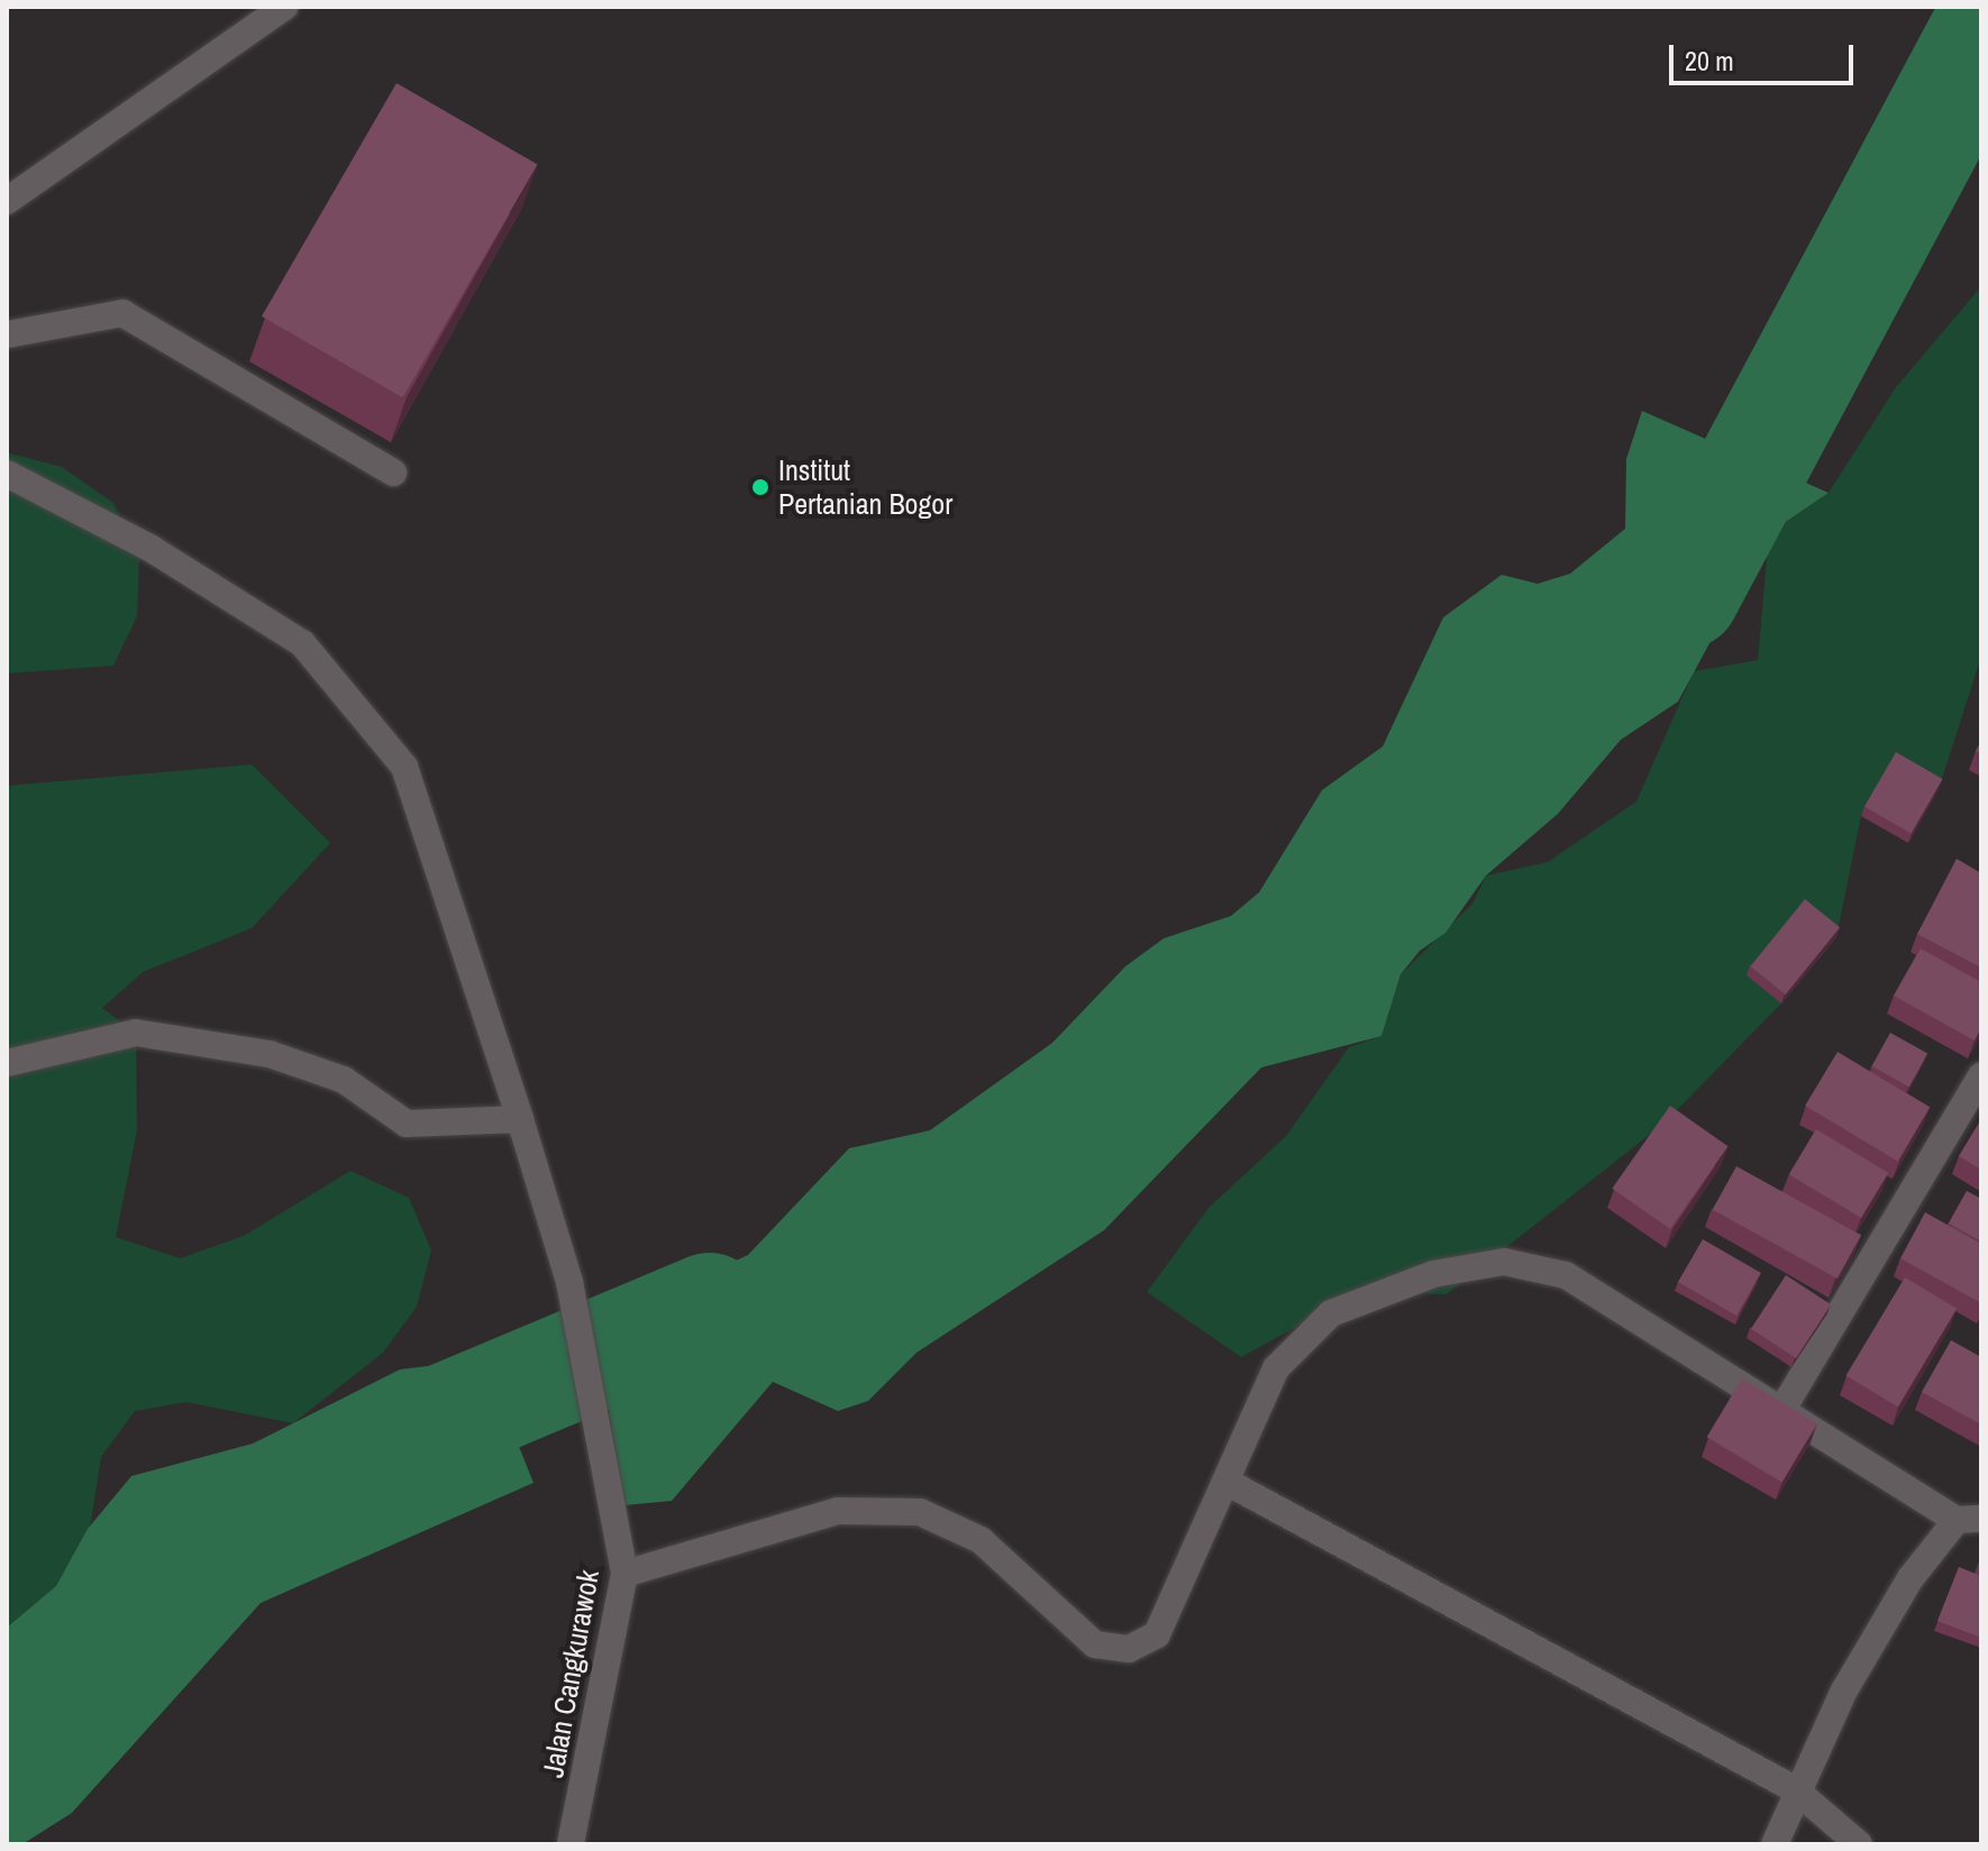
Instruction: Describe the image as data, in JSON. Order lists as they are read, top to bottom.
{
  "streets": {
    "street": ["Jalan Cangkurawok"]
  },
  "places": ["Institut Pertanian Bogor"],
  "scale_bar": "20 m"
}
